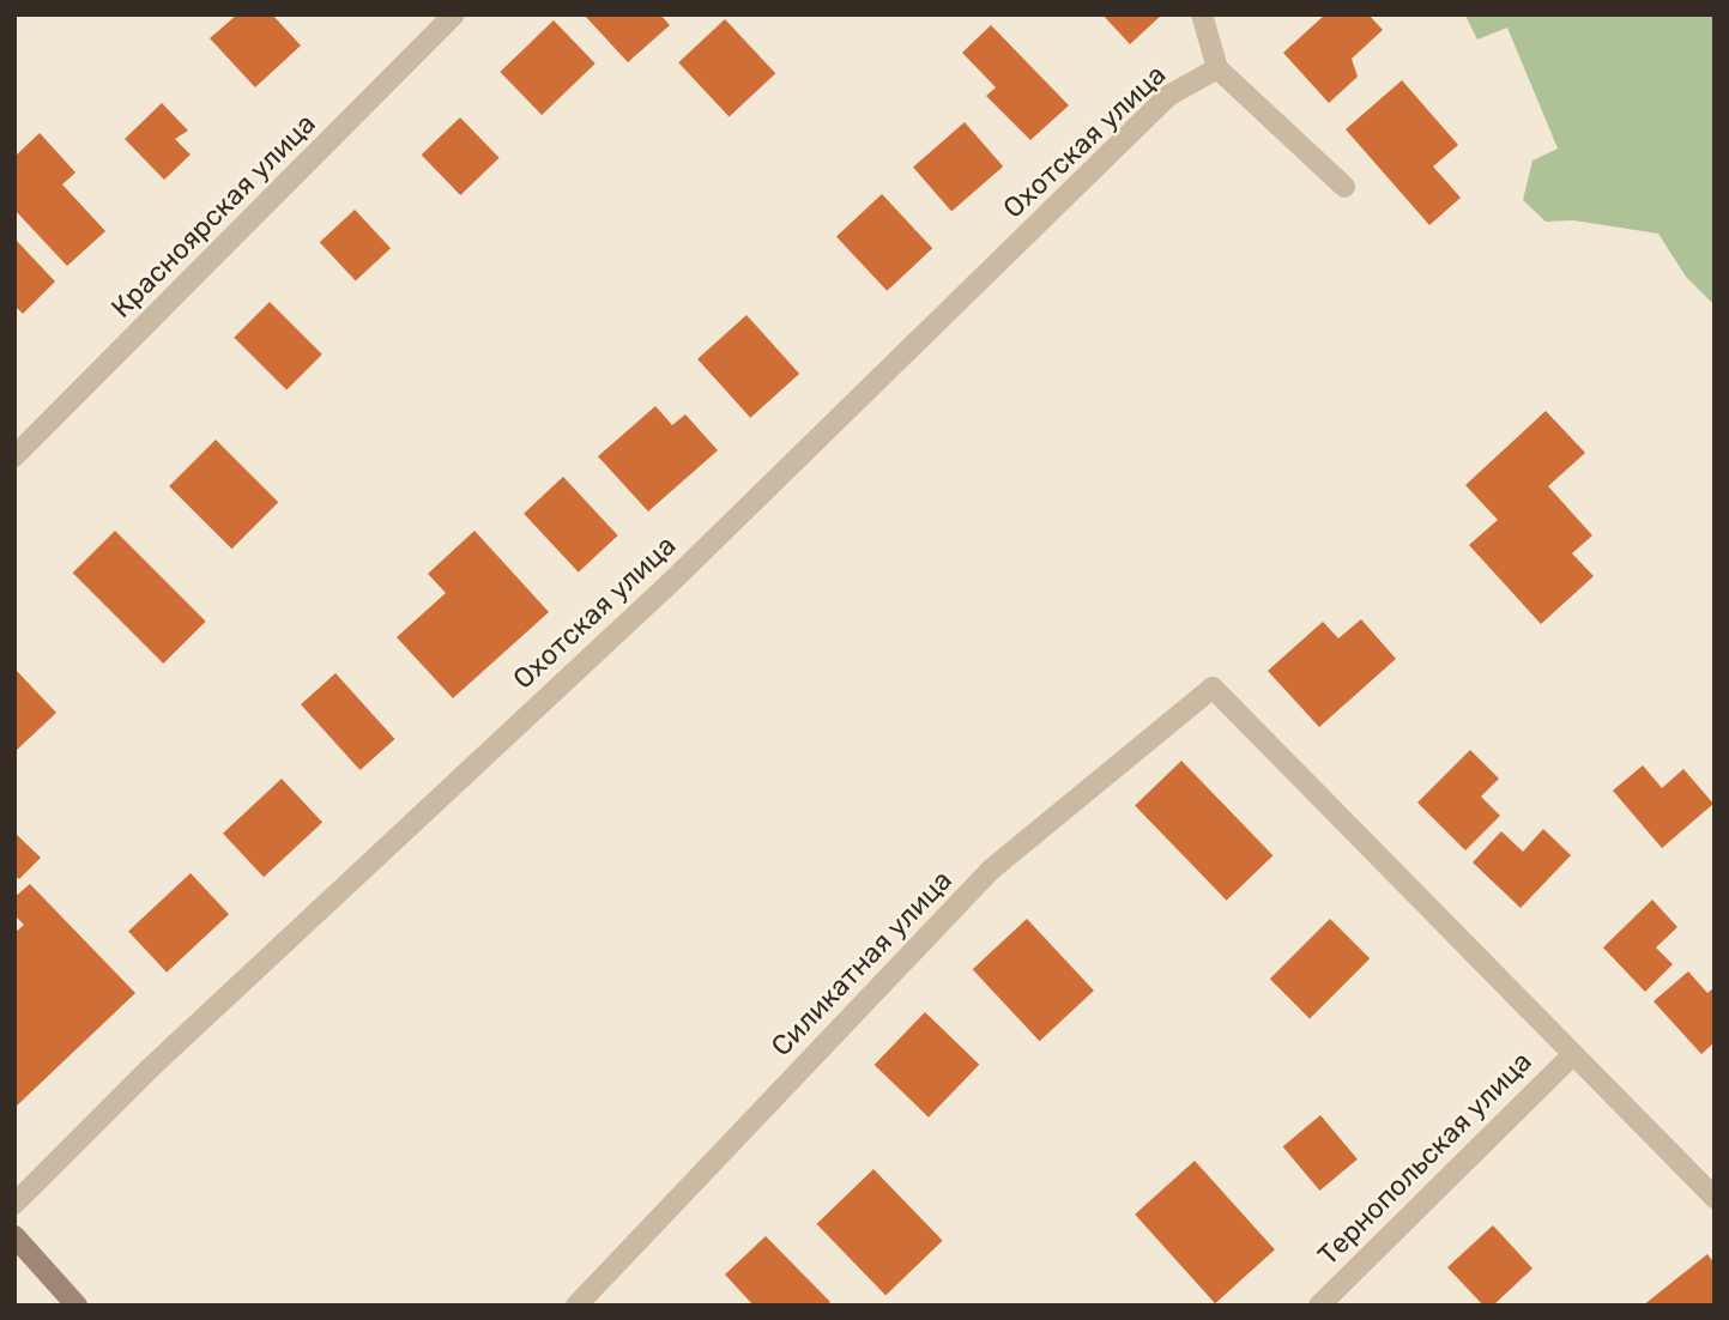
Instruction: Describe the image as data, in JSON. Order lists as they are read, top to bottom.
{
  "streets": {
    "street": [
      "Охотская улица",
      "Красноярская улица",
      "Силикатная улица",
      "Тернопольская улица"
    ]
  },
  "crossings": [
    ["Силикатная улица", "Тернопольская улица"]
  ]
}
